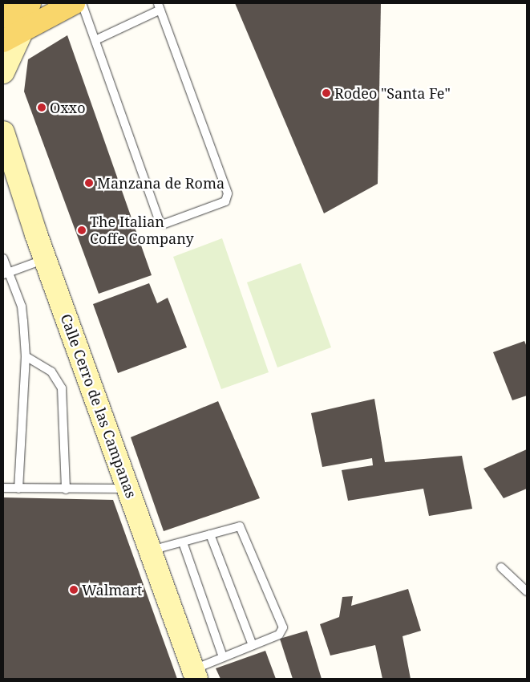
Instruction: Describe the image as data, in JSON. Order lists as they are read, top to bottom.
{
  "streets": {
    "street": ["Calle Cerro de las Campanas"]
  },
  "places": [
    "Rodeo \"Santa Fe\"",
    "Oxxo",
    "Manzana de Roma",
    "The Italian Coffe Company",
    "Walmart"
  ]
}
